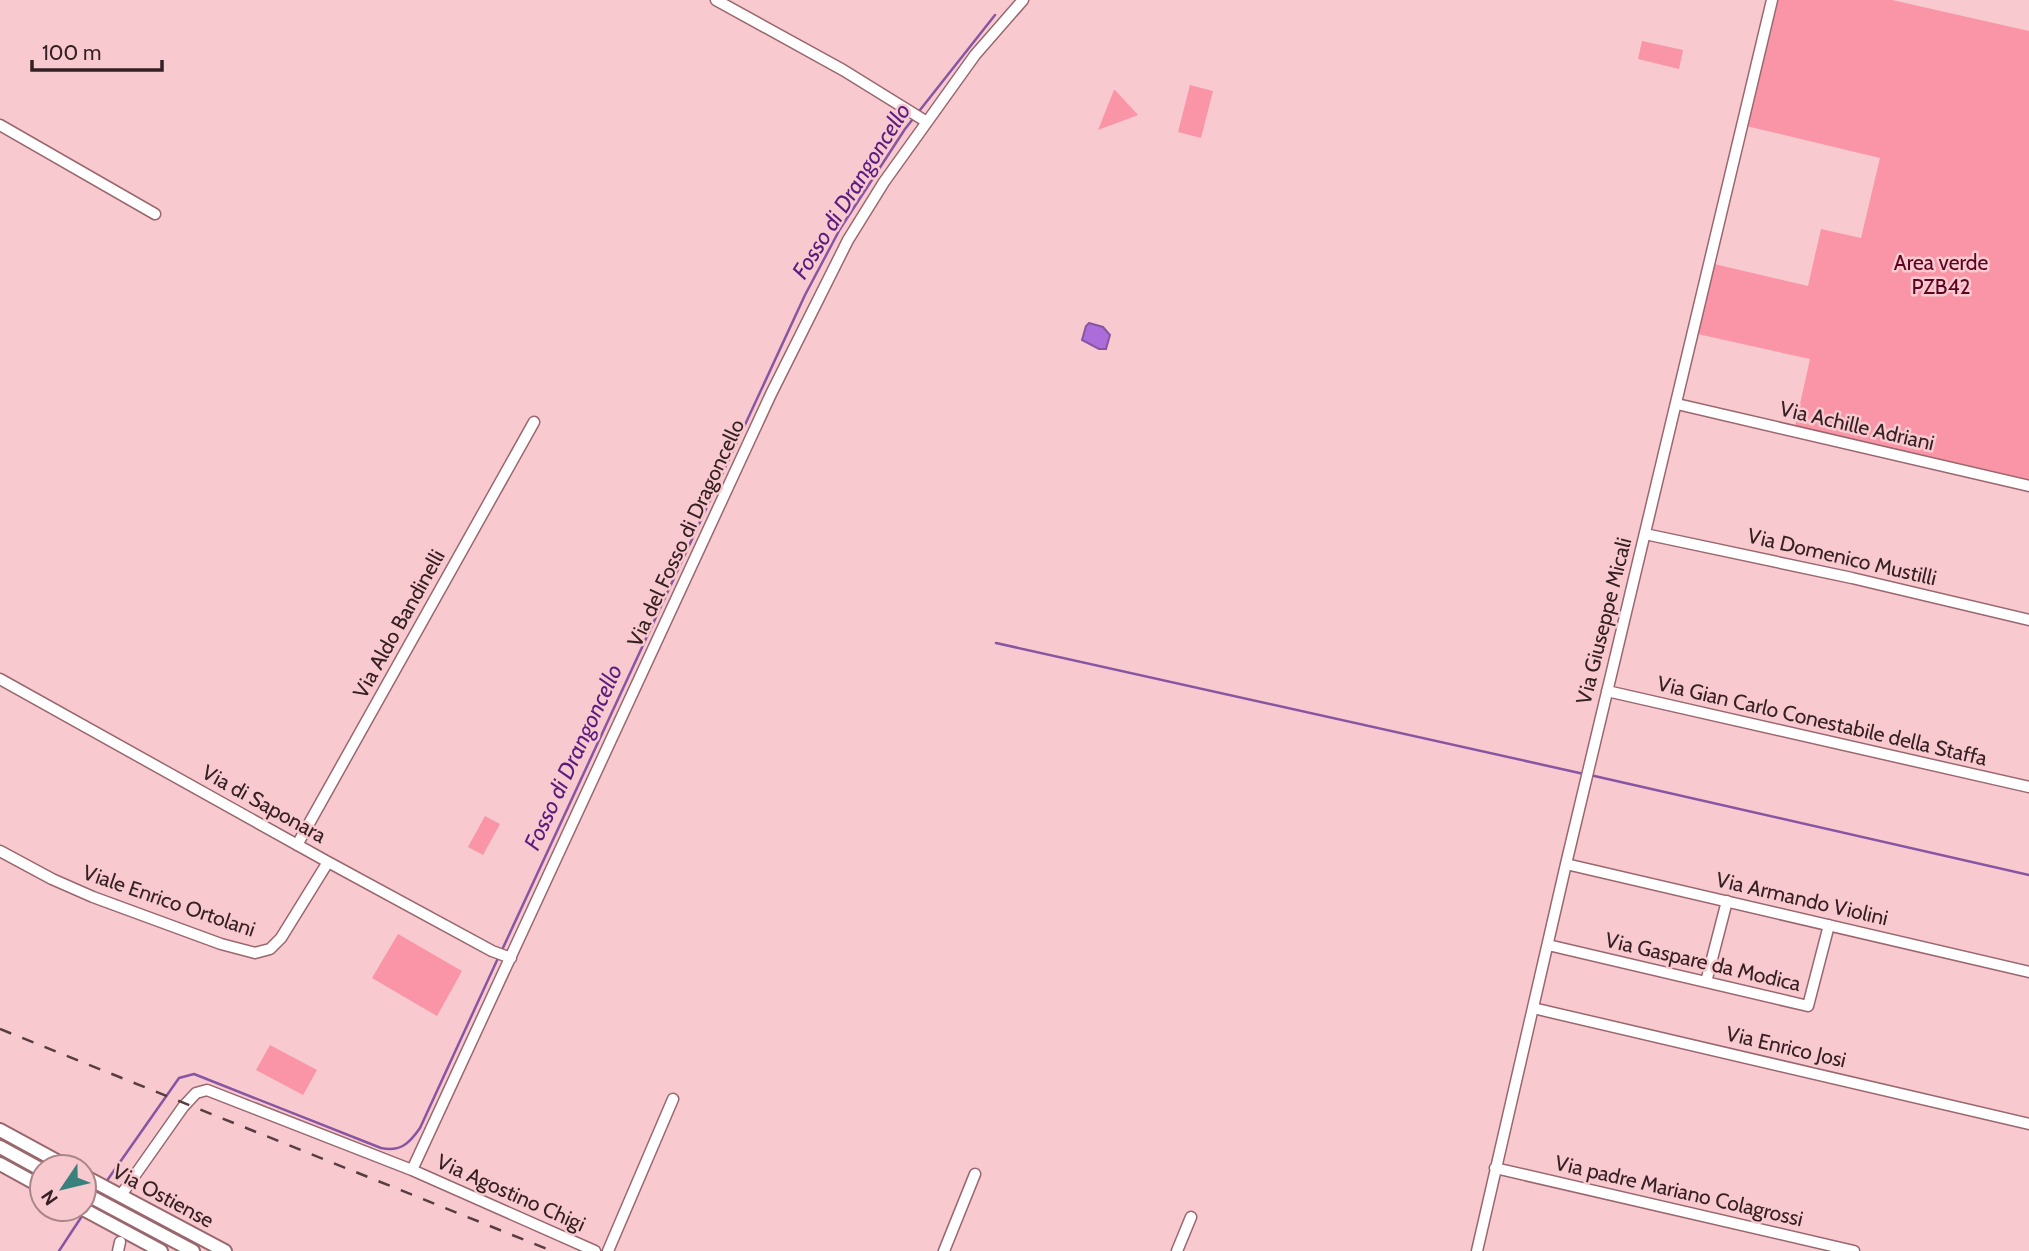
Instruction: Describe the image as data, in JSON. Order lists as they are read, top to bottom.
{
  "streets": {
    "main road": ["Via Ostiense"],
    "street": [
      "Via Achille Adriani",
      "Via del Fosso di Dragoncello",
      "Via Domenico Mustilli",
      "Via Giuseppe Micali",
      "Via Aldo Bandinelli",
      "Via Gian Carlo Conestabile della Staffa",
      "Via di Saponara",
      "Via Armando Violini",
      "Viale Enrico Ortolani",
      "Via Gaspare da Modica",
      "Via Enrico Josi",
      "Via padre Mariano Colagrossi",
      "Via Agostino Chigi"
    ]
  },
  "crossings": [
    ["Via Achille Adriani", "Via Giuseppe Micali"],
    ["Via del Fosso di Dragoncello", "Via di Saponara"],
    ["Via del Fosso di Dragoncello", "Via Agostino Chigi"],
    ["Via Domenico Mustilli", "Via Giuseppe Micali"],
    ["Via Giuseppe Micali", "Via Gian Carlo Conestabile della Staffa"],
    ["Via Giuseppe Micali", "Via Armando Violini"],
    ["Via Giuseppe Micali", "Via Gaspare da Modica"],
    ["Via Giuseppe Micali", "Via Enrico Josi"],
    ["Via Giuseppe Micali", "Via padre Mariano Colagrossi"],
    ["Via Aldo Bandinelli", "Via di Saponara"],
    ["Via di Saponara", "Viale Enrico Ortolani"],
    ["Via Armando Violini", "Via Gaspare da Modica"]
  ],
  "water": ["Fosso di Drangoncello"],
  "parks": ["Area verde PZB42"],
  "scale_bar": "100 m",
  "north": "bottom left"
}
